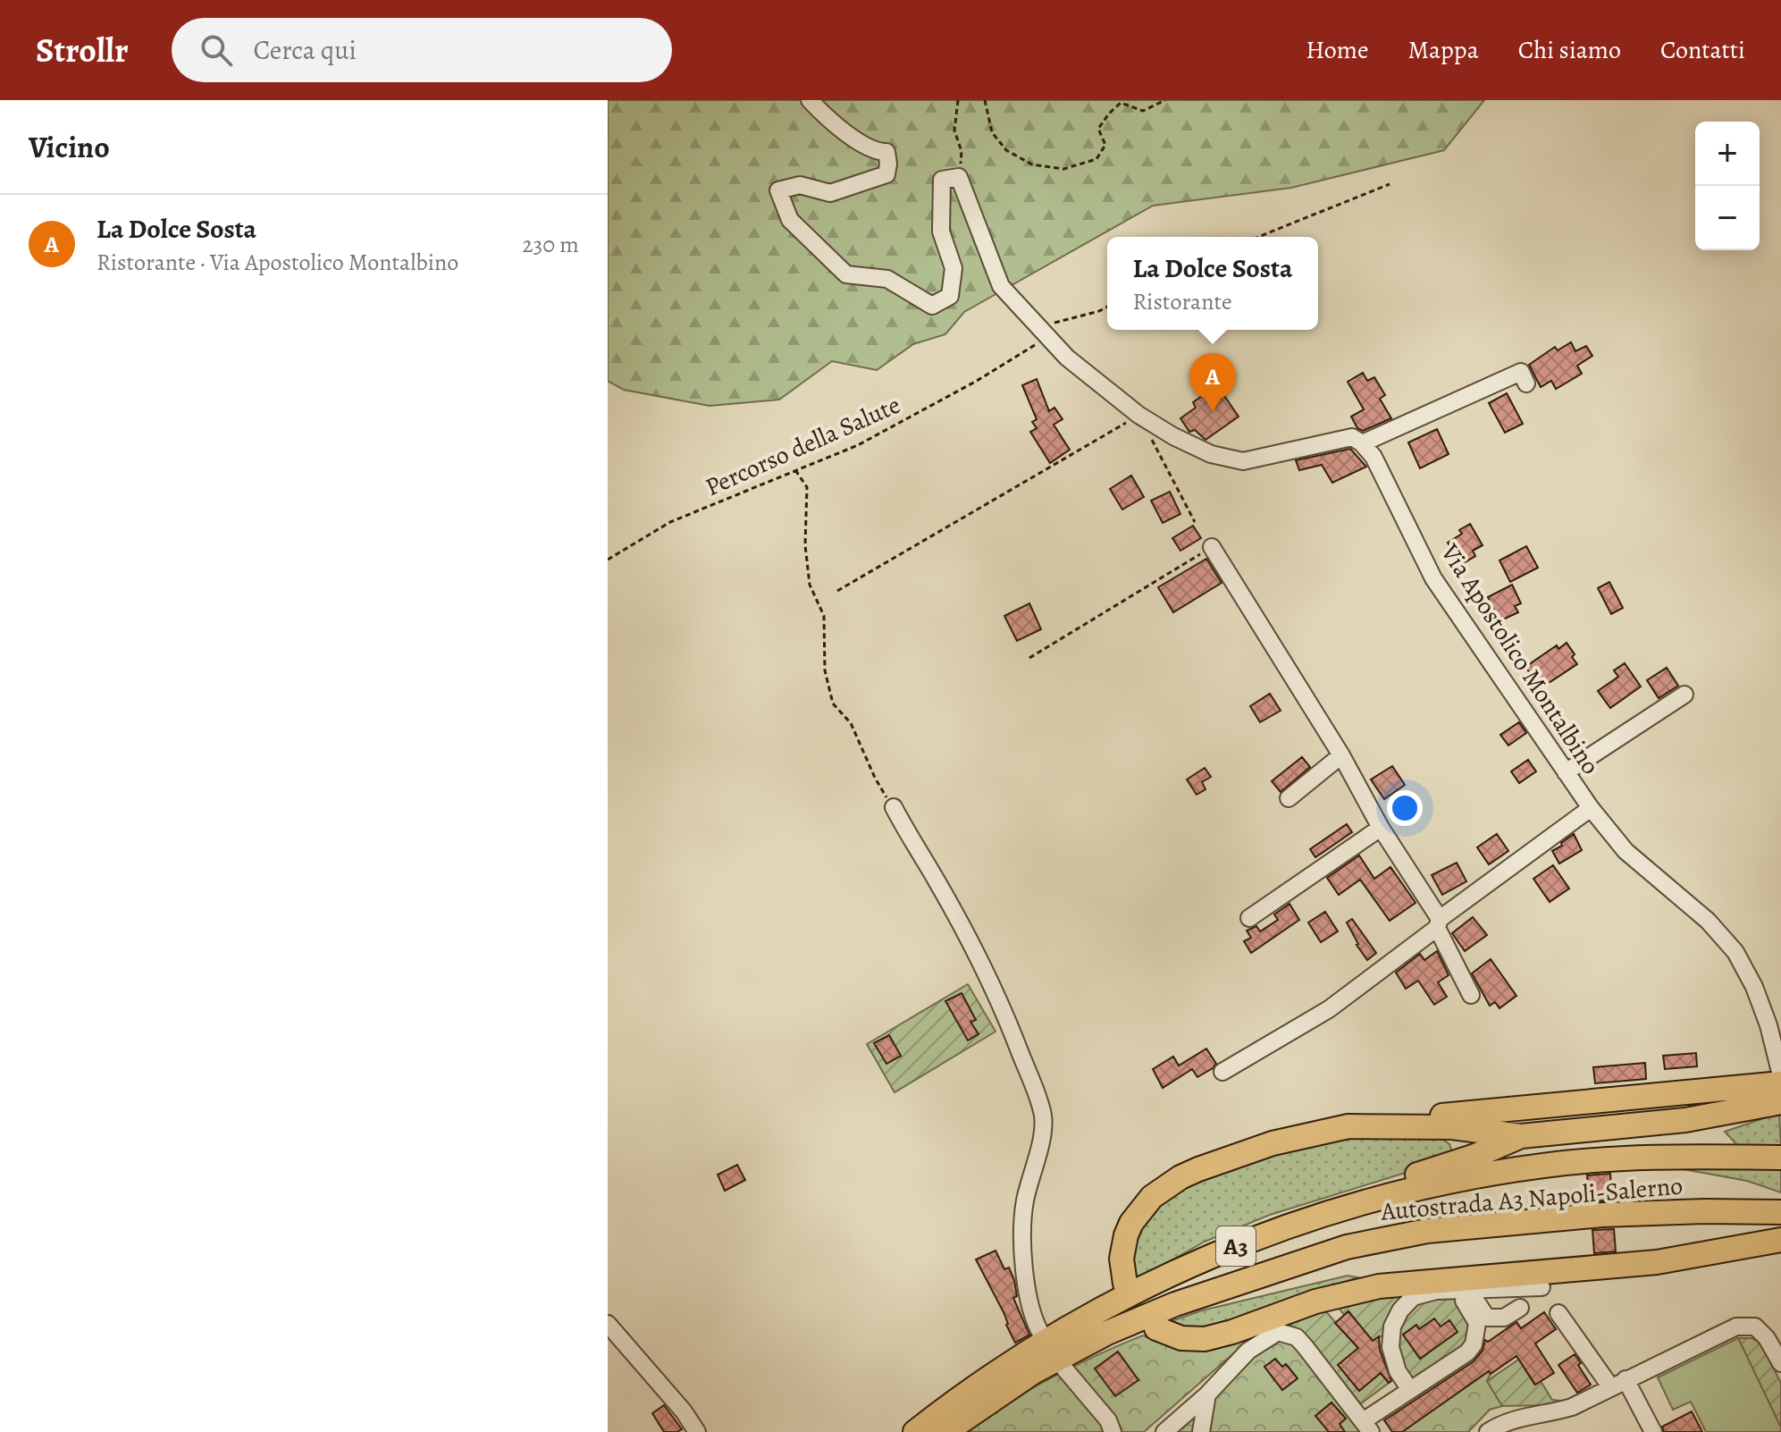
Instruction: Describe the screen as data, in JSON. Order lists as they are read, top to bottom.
{
  "streets": {
    "highway": ["Autostrada A3 Napoli-Salerno", "A3"],
    "street": ["Via Apostolico Montalbino"],
    "path": ["Percorso della Salute"]
  },
  "crossings": [
    ["Autostrada A3 Napoli-Salerno", "A3"]
  ],
  "page": {
    "header": "Strollr",
    "search": "Cerca qui",
    "nav": [
      "Home",
      "Mappa",
      "Chi siamo",
      "Contatti"
    ],
    "heading": "Vicino",
    "map_buttons": ["+", "−"],
    "list": [
      {
        "mark": "A",
        "name": "La Dolce Sosta",
        "note": "Ristorante · Via Apostolico Montalbino",
        "value": "230 m"
      }
    ],
    "popup": ["La Dolce Sosta", "Ristorante"],
    "pins": "A"
  }
}
